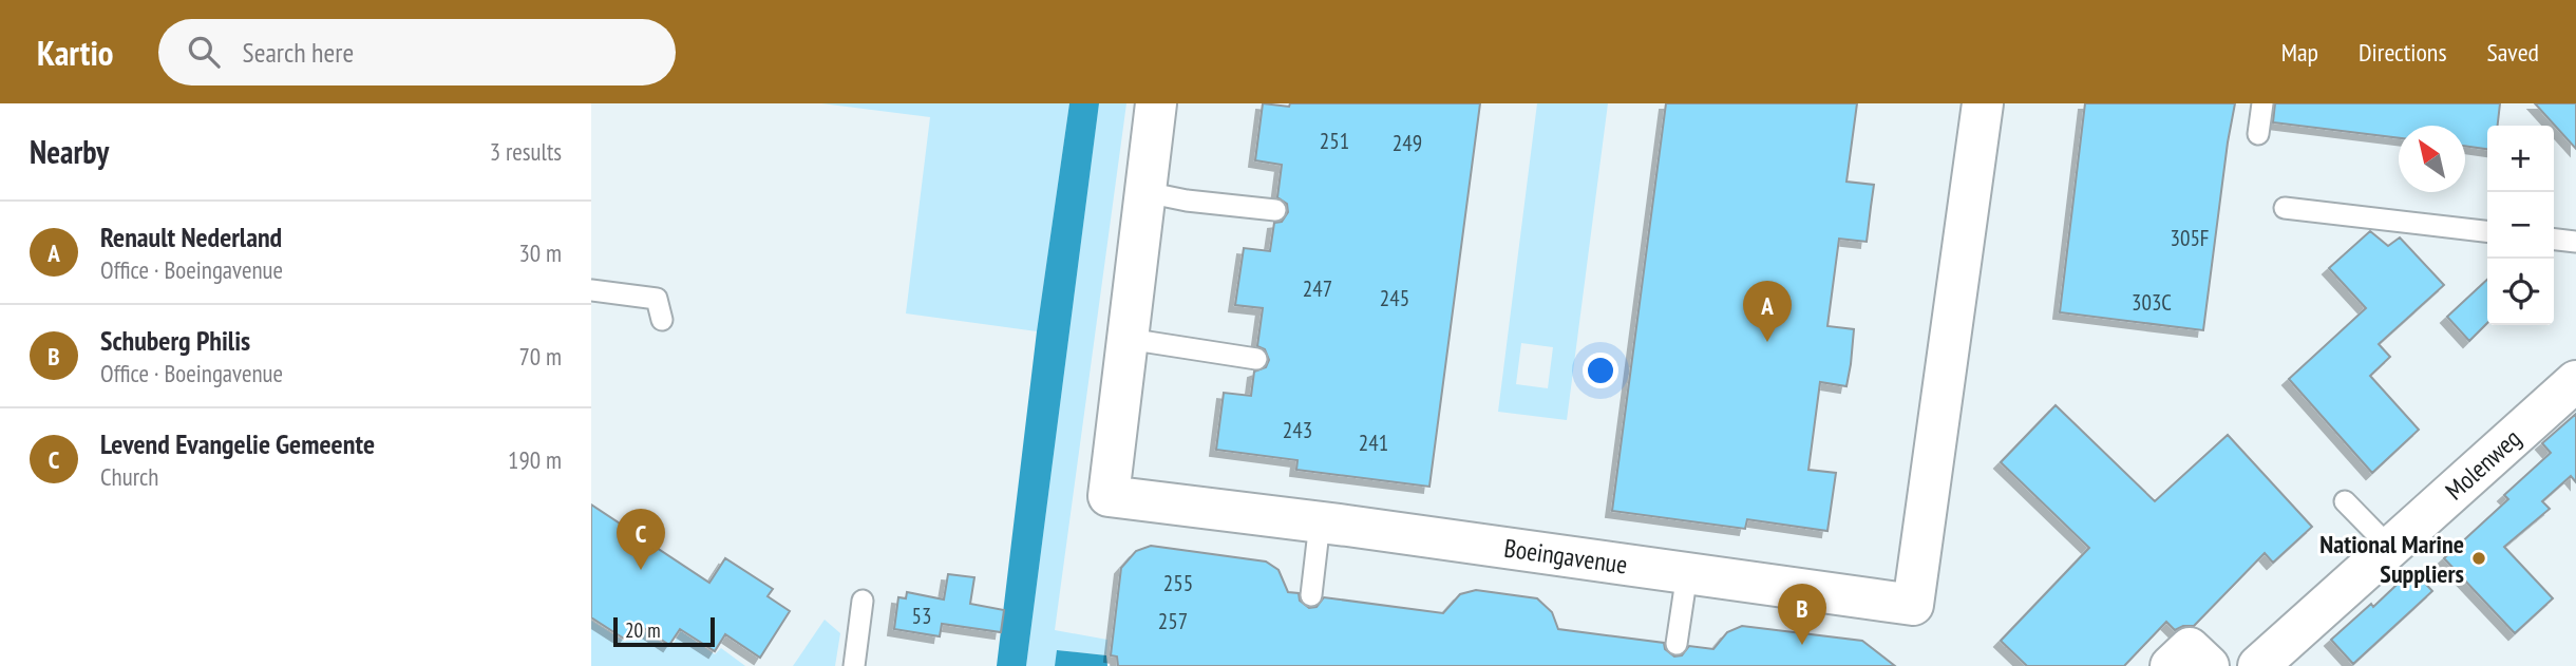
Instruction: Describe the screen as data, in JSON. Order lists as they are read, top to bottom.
{
  "streets": {
    "street": ["Molenweg", "Boeingavenue"]
  },
  "places": ["National Marine Suppliers"],
  "house_numbers": [
    "251",
    "249",
    "305F",
    "247",
    "245",
    "303C",
    "243",
    "241",
    "255",
    "53",
    "257"
  ],
  "scale_bar": "20 m",
  "north": "top left",
  "page": {
    "header": "Kartio",
    "search": "Search here",
    "nav": ["Map", "Directions", "Saved"],
    "heading": ["Nearby", "3 results"],
    "map_buttons": ["+", "−"],
    "list": [
      {
        "mark": "A",
        "name": "Renault Nederland",
        "note": "Office · Boeingavenue",
        "value": "30 m"
      },
      {
        "mark": "B",
        "name": "Schuberg Philis",
        "note": "Office · Boeingavenue",
        "value": "70 m"
      },
      {
        "mark": "C",
        "name": "Levend Evangelie Gemeente",
        "note": "Church",
        "value": "190 m"
      }
    ],
    "pins": ["A", "C", "B"],
    "scale": "20 m"
  }
}
